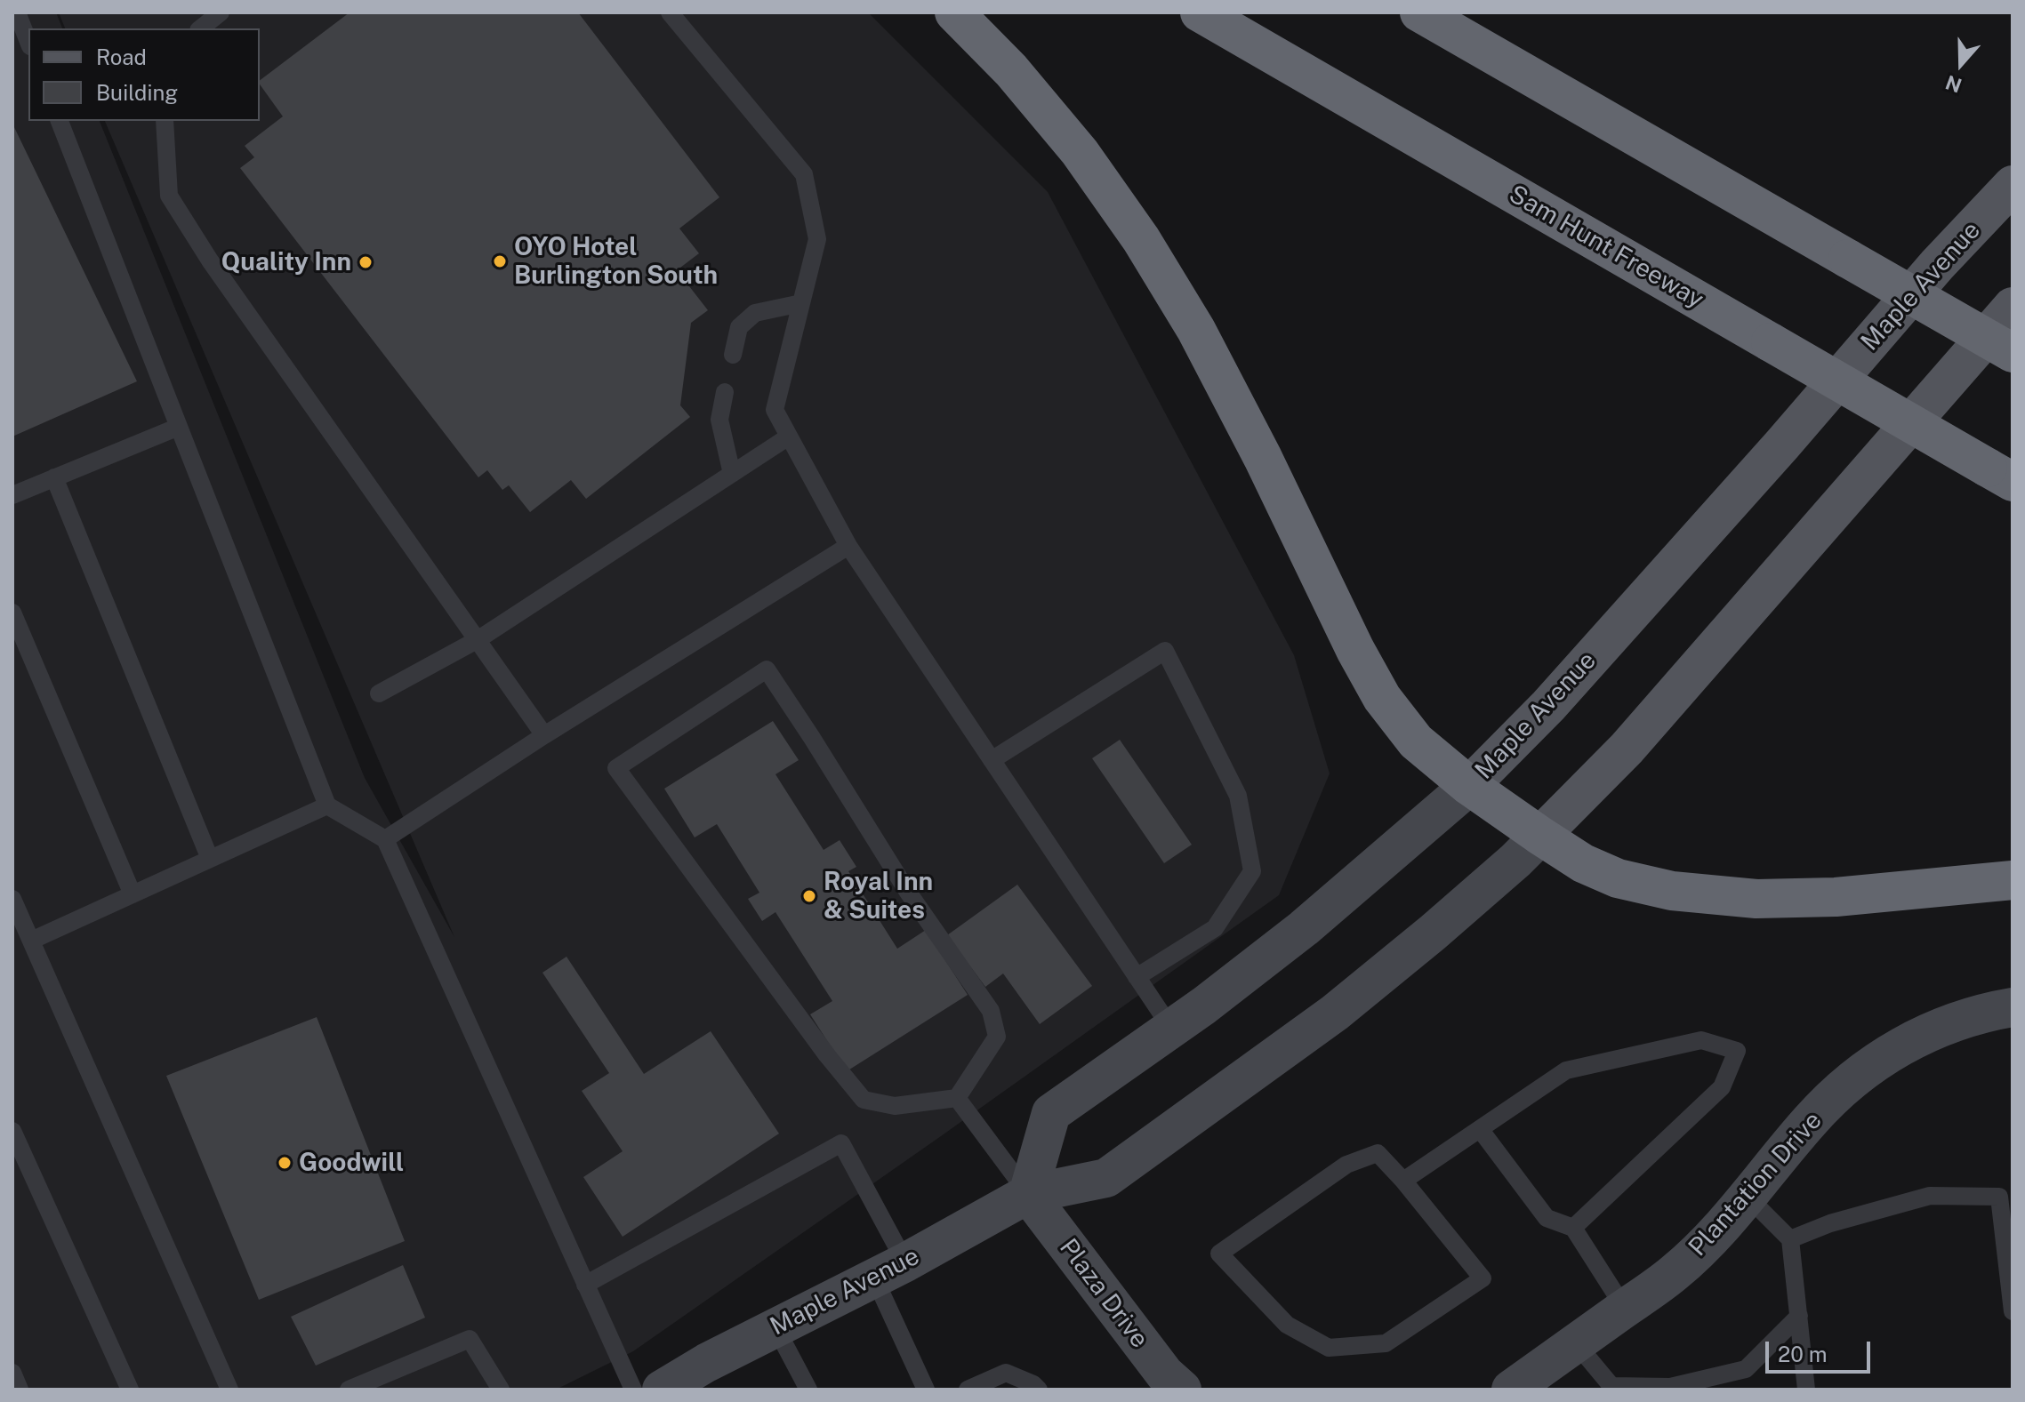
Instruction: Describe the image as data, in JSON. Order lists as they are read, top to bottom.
{
  "streets": {
    "highway": ["Sam Hunt Freeway"],
    "main road": ["Maple Avenue", "Plantation Drive", "Plaza Drive"]
  },
  "crossings": [
    ["Maple Avenue", "Plaza Drive"]
  ],
  "places": [
    "OYO Hotel Burlington South",
    "Quality Inn",
    "Royal Inn & Suites",
    "Goodwill"
  ],
  "legend": ["Road", "Building"],
  "scale_bar": "20 m",
  "north": "bottom"
}
